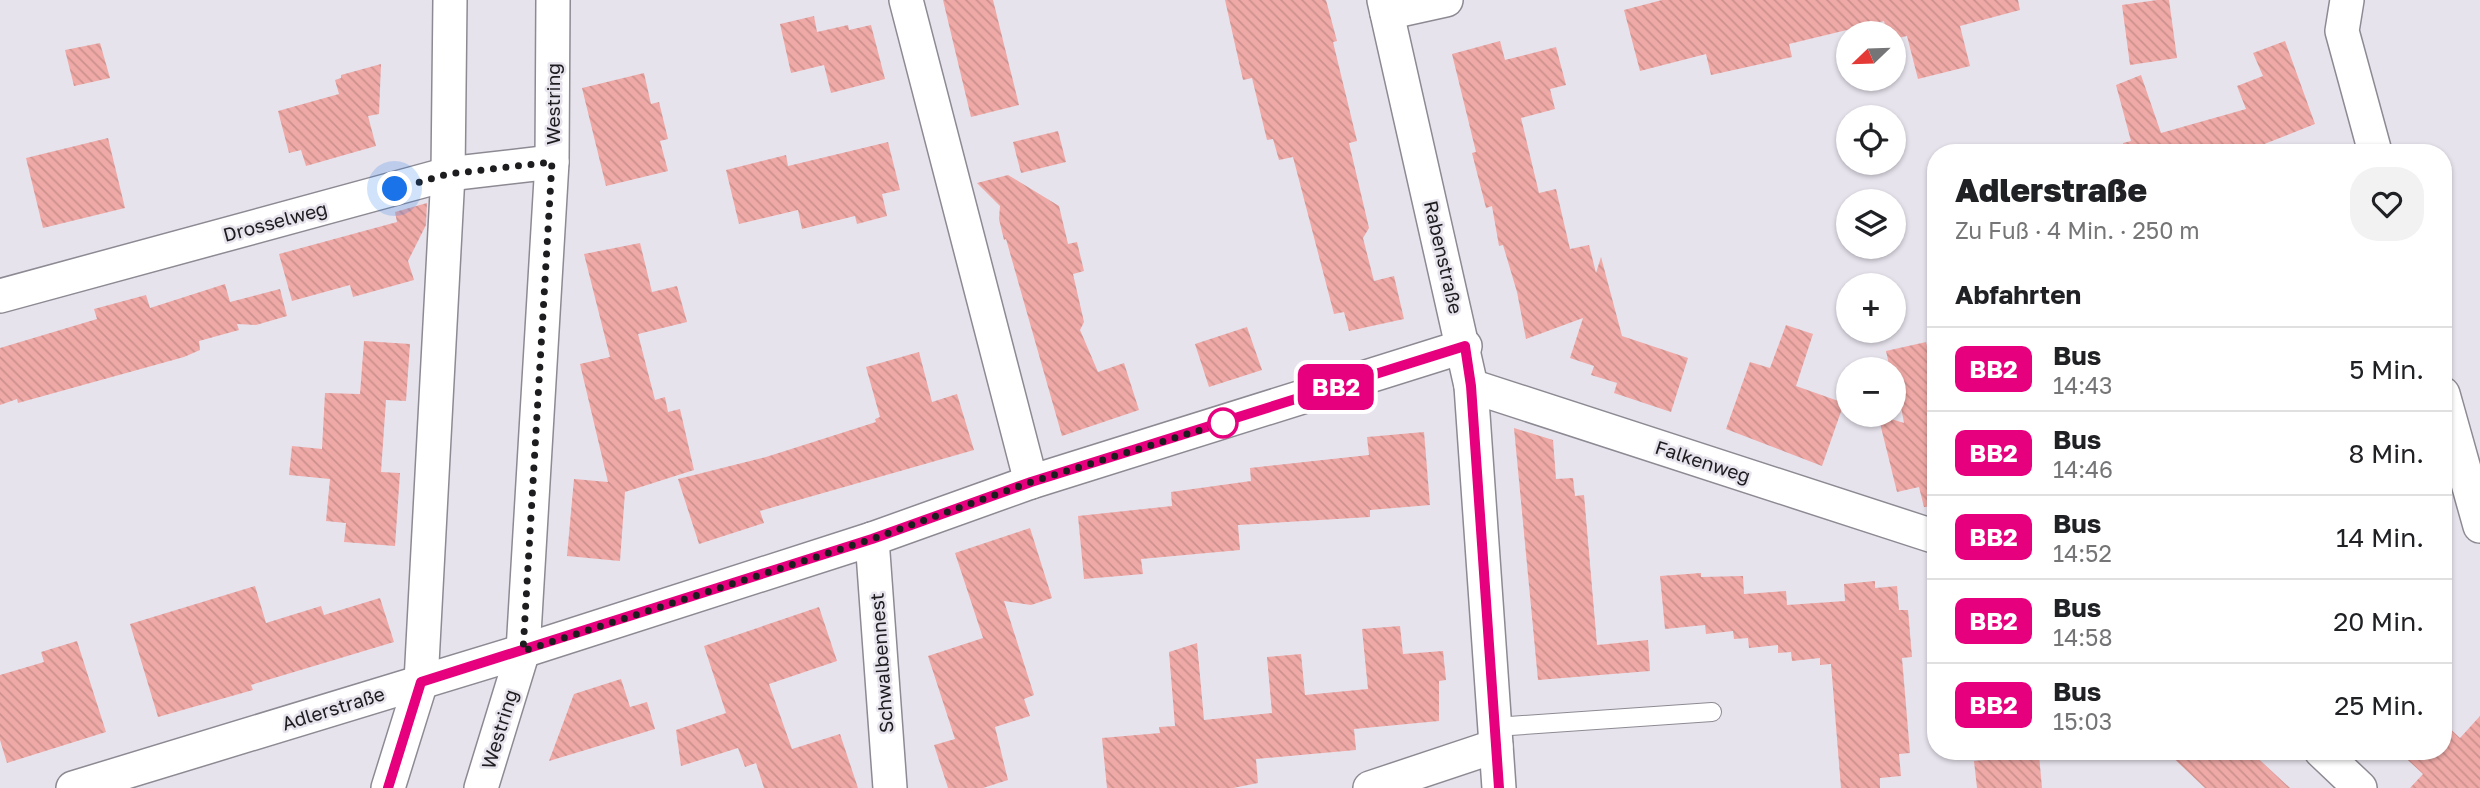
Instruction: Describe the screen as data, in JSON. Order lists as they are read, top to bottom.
{
  "streets": {
    "street": [
      "Westring",
      "Drosselweg",
      "Rabenstraße",
      "Falkenweg",
      "Schwalbennest",
      "Adlerstraße"
    ]
  },
  "crossings": [
    ["Westring", "Drosselweg"],
    ["Westring", "Adlerstraße"],
    ["Rabenstraße", "Falkenweg"],
    ["Rabenstraße", "Adlerstraße"],
    ["Schwalbennest", "Adlerstraße"]
  ],
  "lines": ["bus line BB2"],
  "north": "bottom left",
  "page": {
    "on_map": "BB2",
    "map_buttons": ["+", "−"],
    "heading": [
      ["Adlerstraße", "Zu Fuß · 4 Min. · 250 m"],
      "Abfahrten"
    ],
    "list": [
      {
        "mark": "BB2",
        "name": "Bus",
        "note": "14:43",
        "value": "5 Min."
      },
      {
        "mark": "BB2",
        "name": "Bus",
        "note": "14:46",
        "value": "8 Min."
      },
      {
        "mark": "BB2",
        "name": "Bus",
        "note": "14:52",
        "value": "14 Min."
      },
      {
        "mark": "BB2",
        "name": "Bus",
        "note": "14:58",
        "value": "20 Min."
      },
      {
        "mark": "BB2",
        "name": "Bus",
        "note": "15:03",
        "value": "25 Min."
      }
    ]
  }
}
